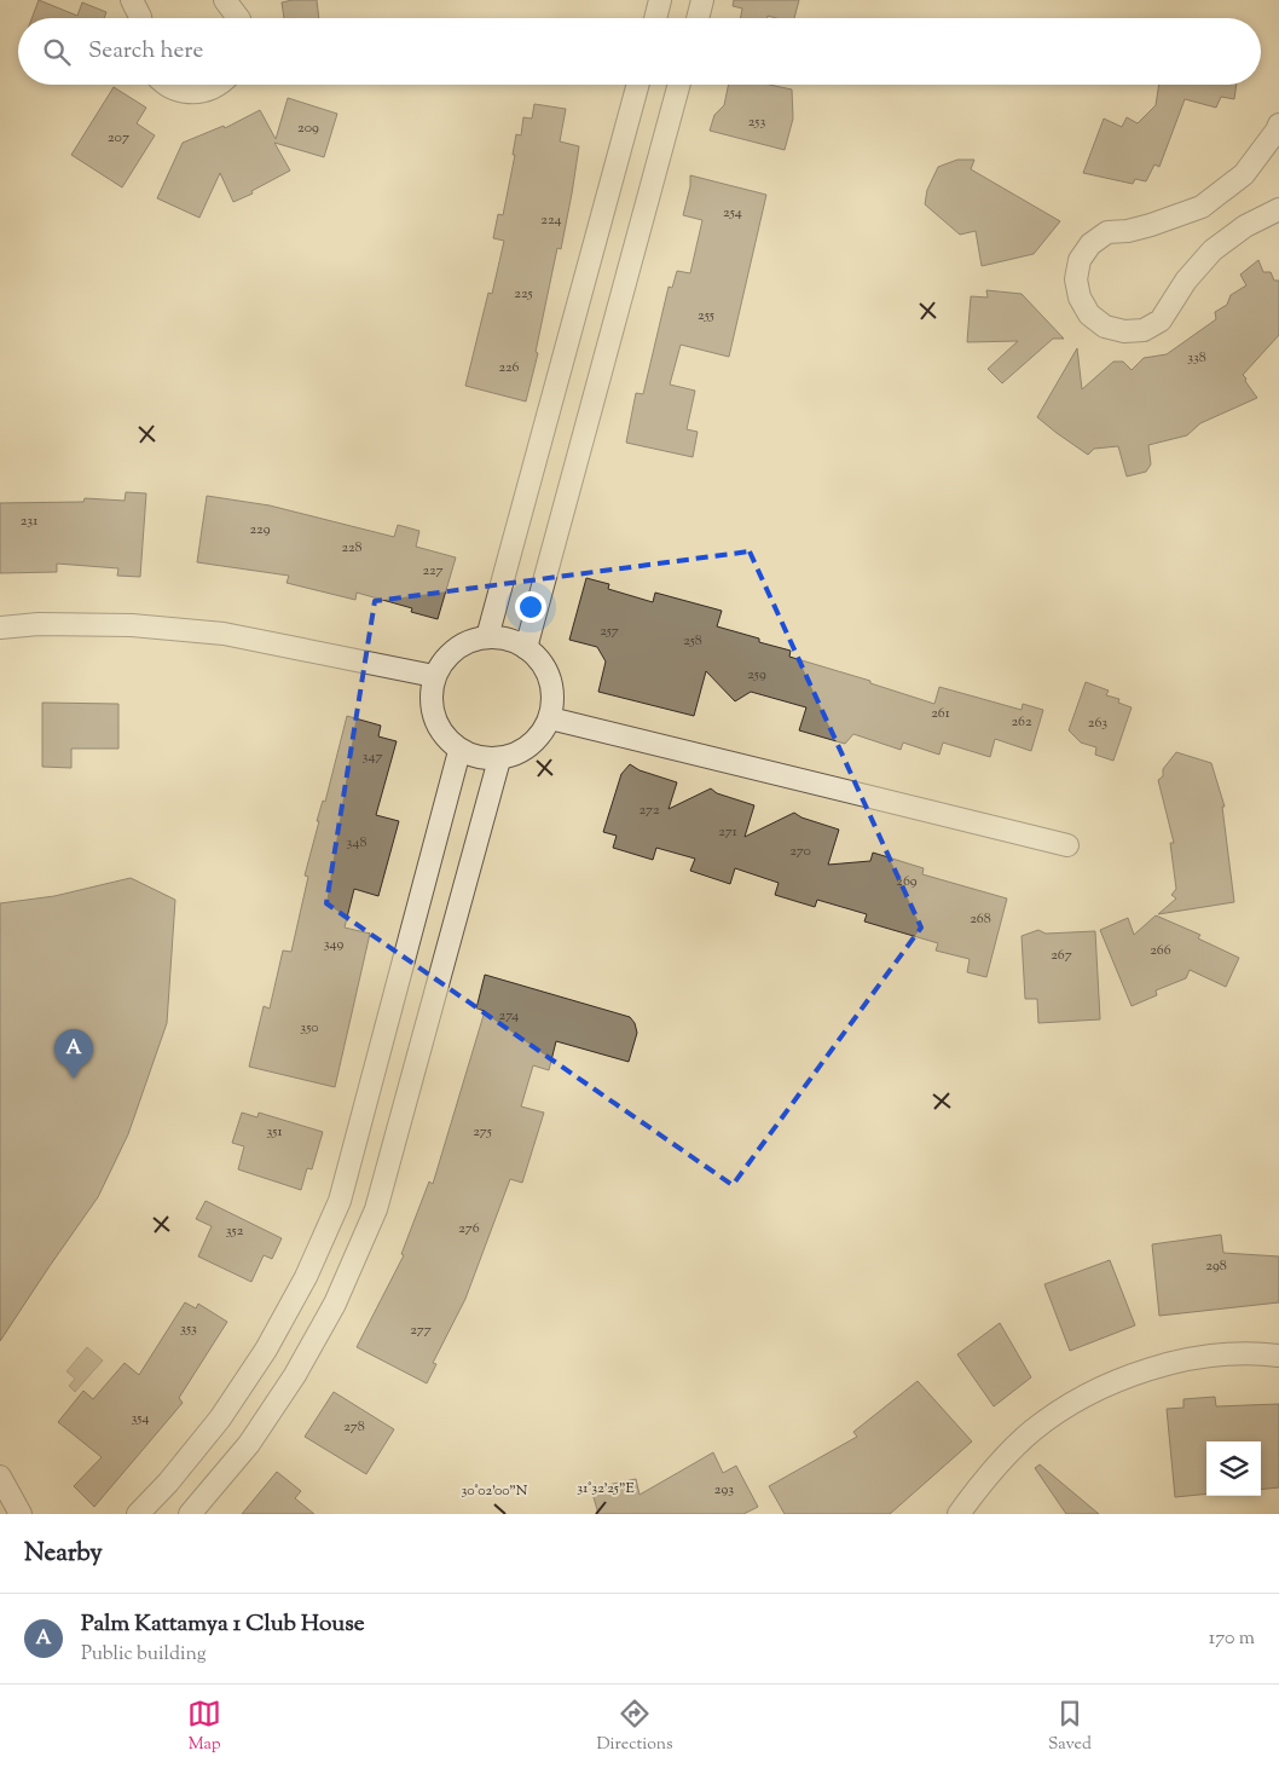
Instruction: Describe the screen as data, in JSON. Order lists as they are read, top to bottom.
{
  "house_numbers": [
    "253",
    "209",
    "207",
    "254",
    "224",
    "225",
    "255",
    "338",
    "226",
    "231",
    "229",
    "228",
    "227",
    "257",
    "258",
    "259",
    "261",
    "262",
    "263",
    "347",
    "272",
    "271",
    "348",
    "270",
    "269",
    "268",
    "349",
    "266",
    "267",
    "274",
    "350",
    "351",
    "275",
    "276",
    "352",
    "298",
    "353",
    "277",
    "354",
    "278",
    "293"
  ],
  "page": {
    "search": "Search here",
    "pins": "A",
    "heading": "Nearby",
    "list": [
      {
        "mark": "A",
        "name": "Palm Kattamya 1 Club House",
        "note": "Public building",
        "value": "170 m"
      }
    ],
    "nav": ["Map", "Directions", "Saved"]
  },
  "coordinates": ["31°32'25\"E", "30°02'00\"N"]
}
